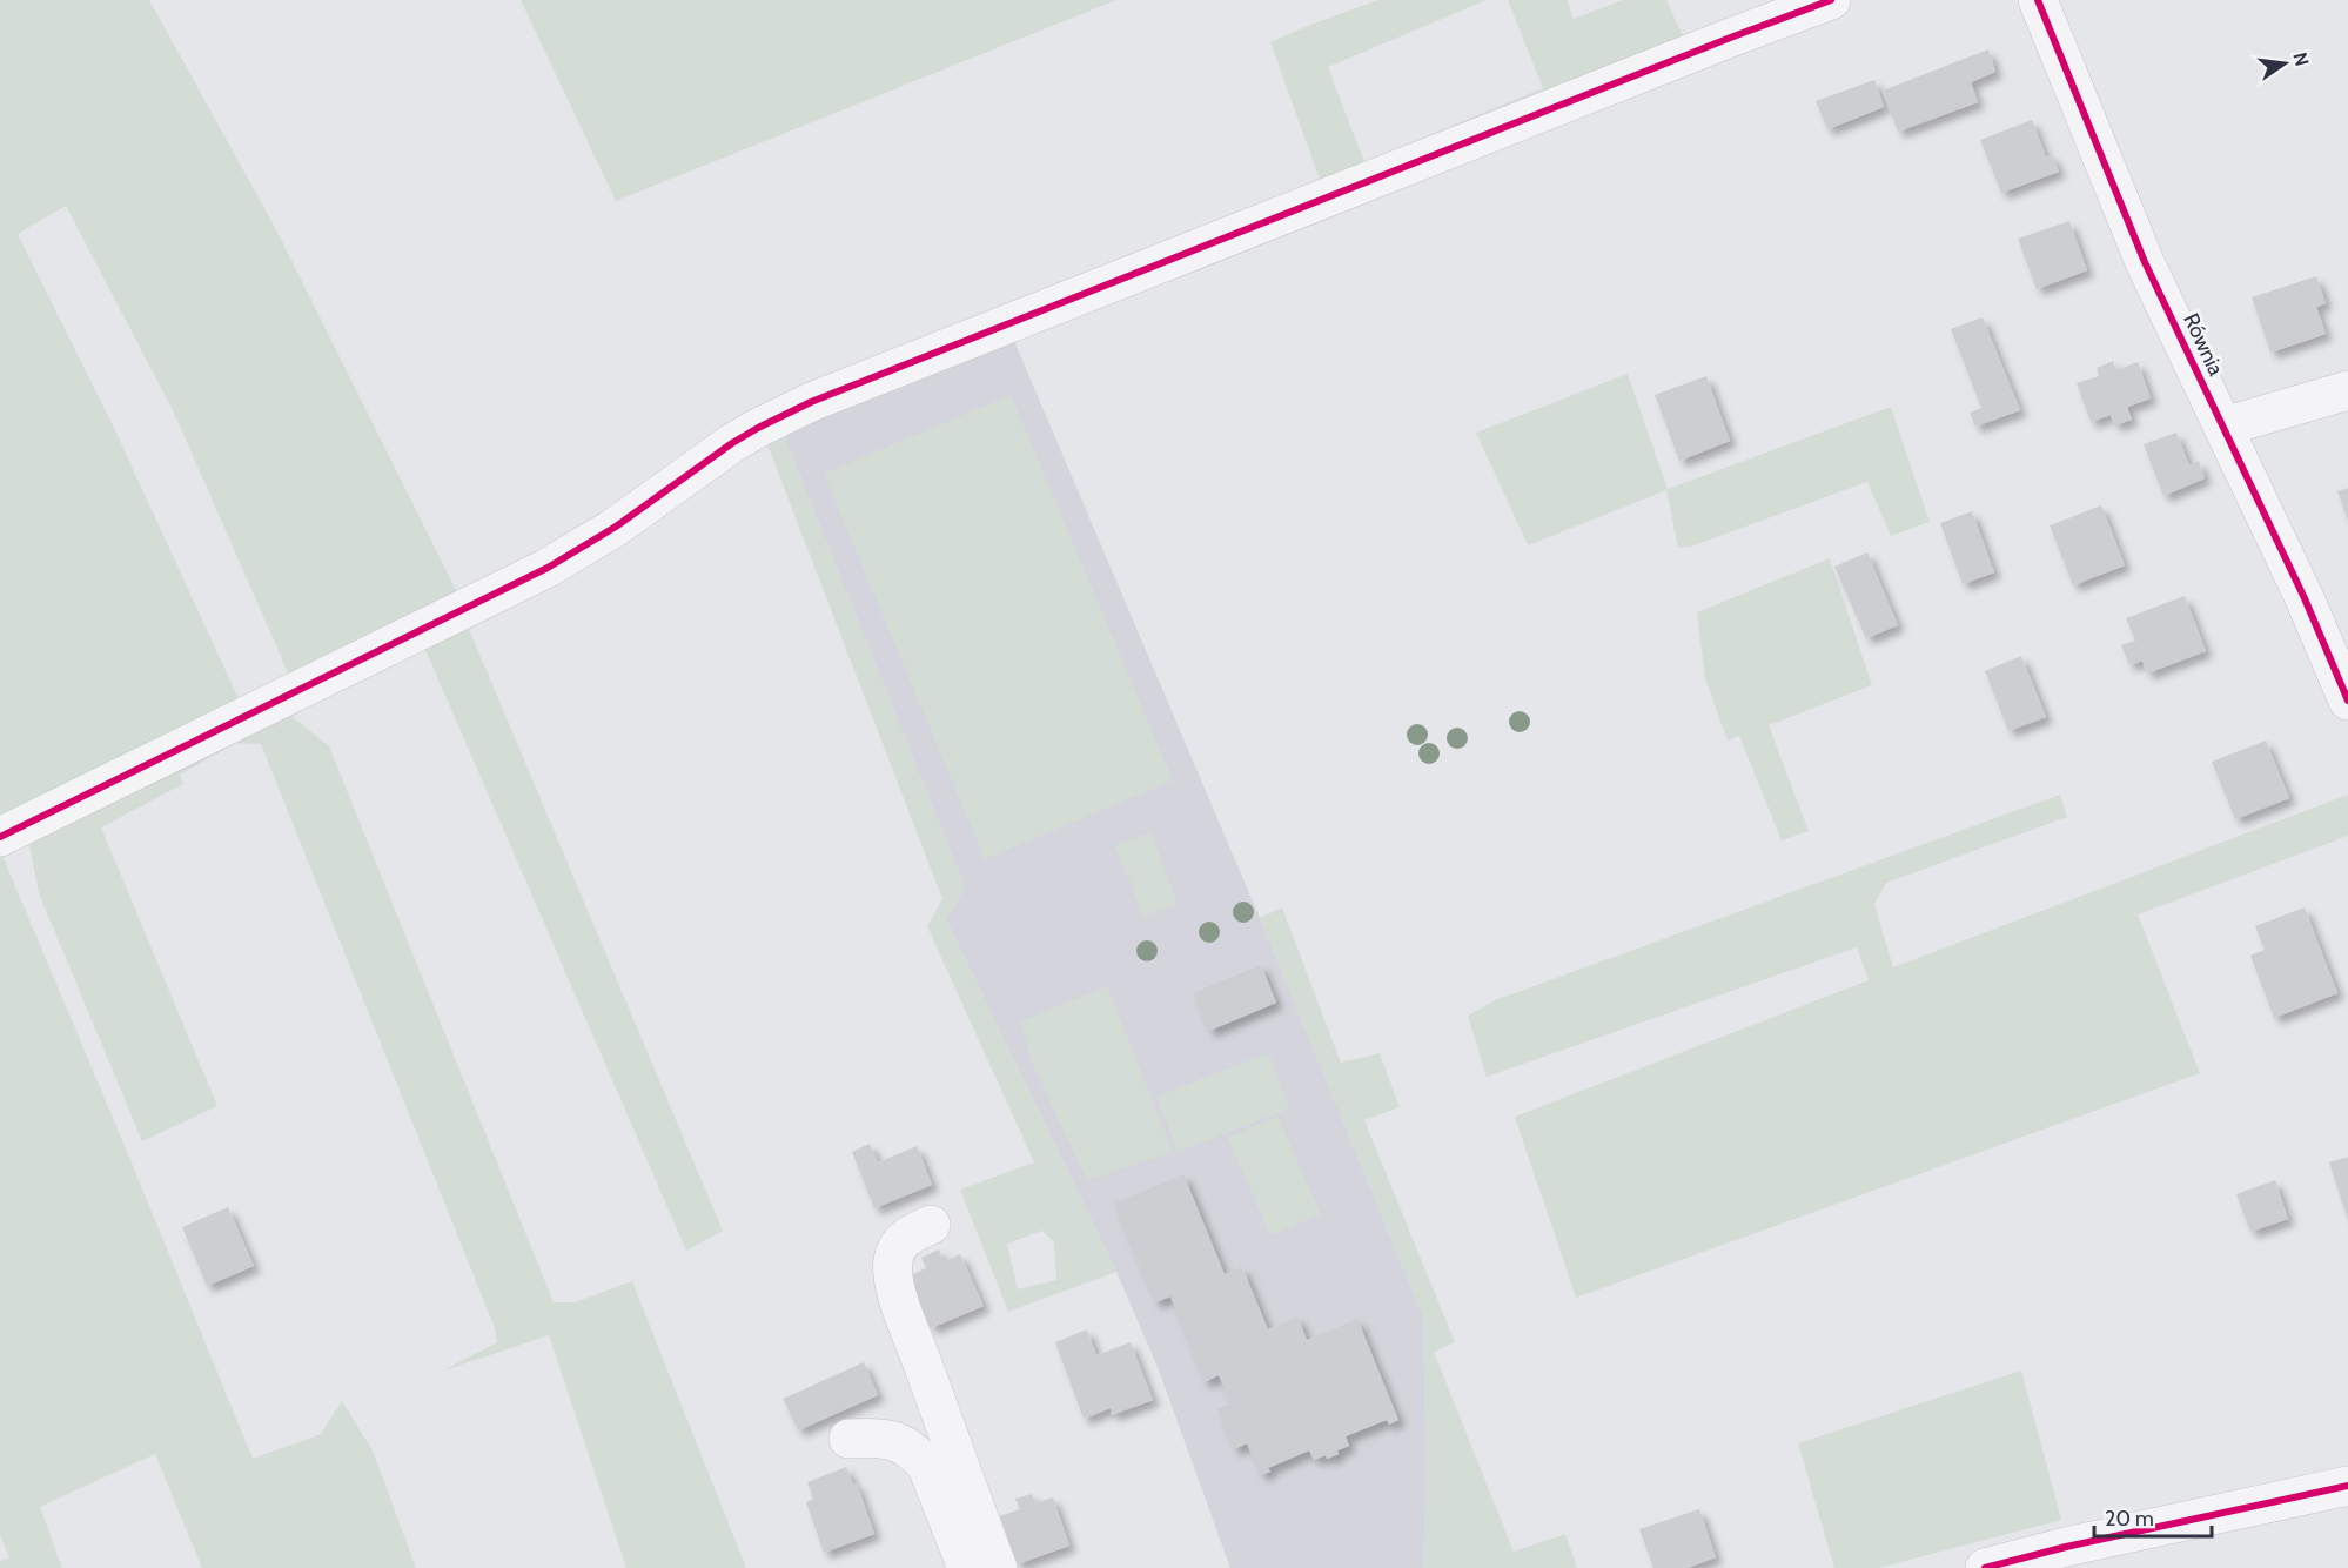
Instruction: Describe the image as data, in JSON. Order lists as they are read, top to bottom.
{
  "streets": {
    "street": ["Równia"]
  },
  "scale_bar": "20 m",
  "north": "right"
}
